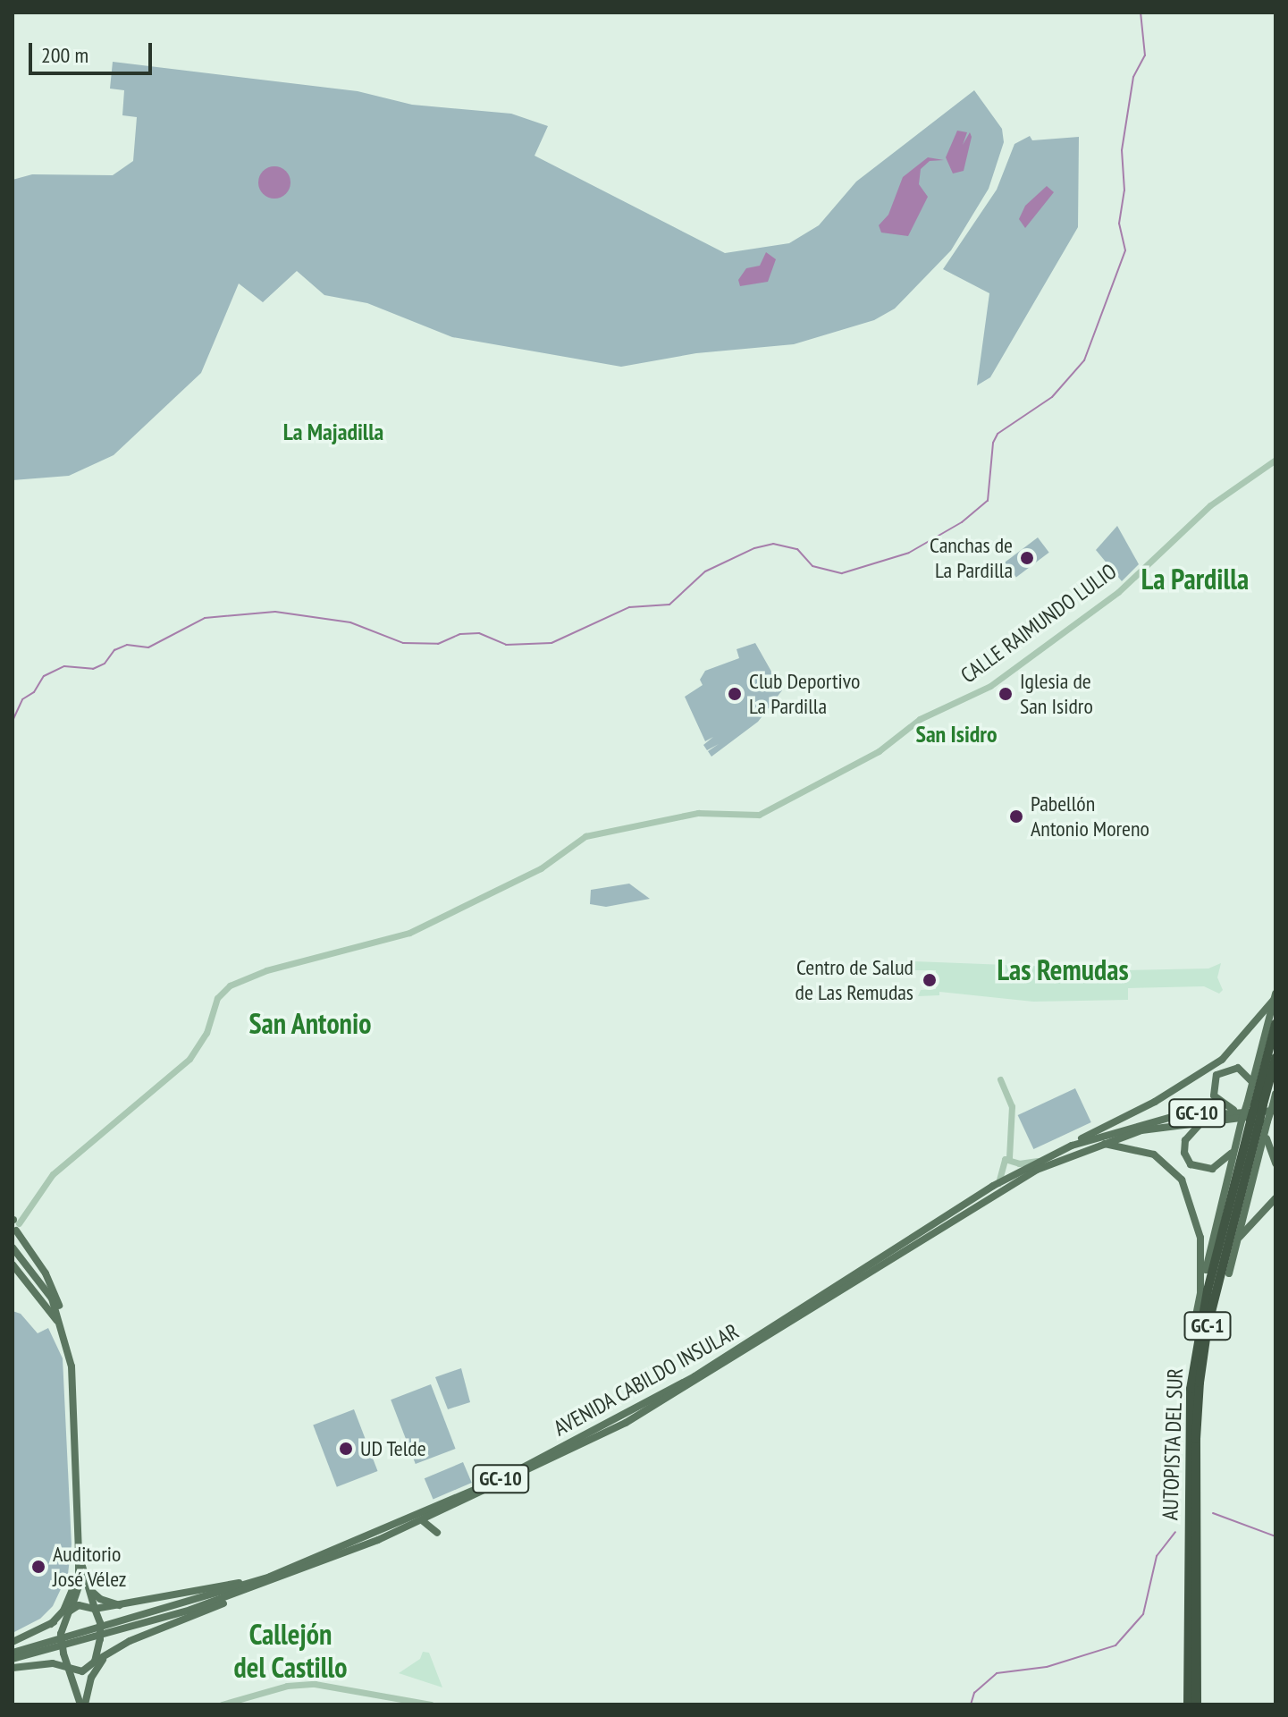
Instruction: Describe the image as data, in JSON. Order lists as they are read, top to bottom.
{
  "streets": {
    "highway": ["GC-1", "AUTOPISTA DEL SUR"],
    "main road": ["GC-10", "AVENIDA CABILDO INSULAR"],
    "street": ["CALLE RAIMUNDO LULIO"]
  },
  "crossings": [
    ["AVENIDA CABILDO INSULAR", "AUTOPISTA DEL SUR"]
  ],
  "districts": [
    "La Majadilla",
    "La Pardilla",
    "San Isidro",
    "Las Remudas",
    "San Antonio",
    "Callejón del Castillo"
  ],
  "places": [
    "Canchas de La Pardilla",
    "Club Deportivo La Pardilla",
    "Iglesia de San Isidro",
    "Pabellón Antonio Moreno",
    "Centro de Salud de Las Remudas",
    "UD Telde",
    "Auditorio José Vélez"
  ],
  "scale_bar": "200 m"
}
